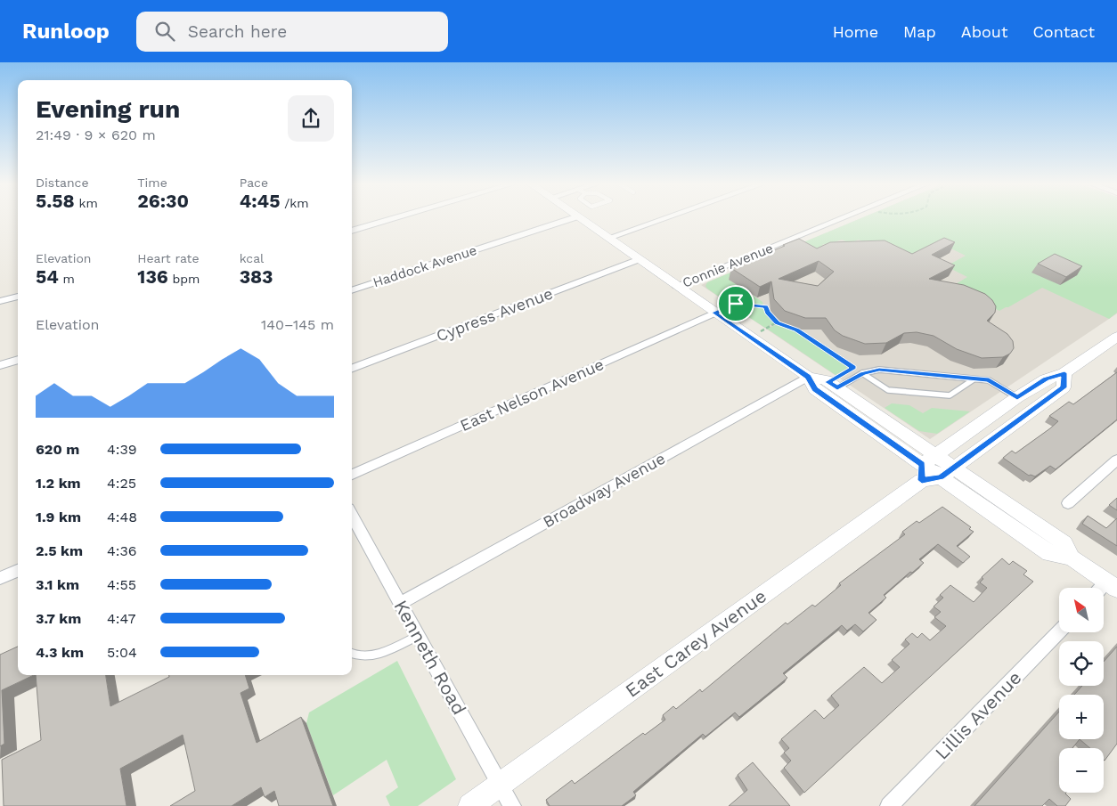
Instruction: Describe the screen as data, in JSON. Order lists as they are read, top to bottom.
{
  "streets": {
    "main road": ["East Carey Avenue"],
    "street": [
      "Connie Avenue",
      "Haddock Avenue",
      "Cypress Avenue",
      "East Nelson Avenue",
      "Broadway Avenue",
      "Kenneth Road",
      "Lillis Avenue"
    ]
  },
  "crossings": [
    ["Broadway Avenue", "Kenneth Road"],
    ["East Carey Avenue", "Kenneth Road"]
  ],
  "north": "top left",
  "page": {
    "header": "Runloop",
    "search": "Search here",
    "nav": [
      "Home",
      "Map",
      "About",
      "Contact"
    ],
    "heading": ["Evening run", "21:49 · 9 × 620 m"],
    "stats": [
      ["Distance", "5.58 km"],
      ["Time", "26:30"],
      ["Pace", "4:45 /km"],
      ["Elevation", "54 m"],
      ["Heart rate", "136 bpm"],
      ["kcal", "383"]
    ],
    "chart": ["Elevation", "140–145 m"],
    "list": [
      {
        "name": "620 m",
        "note": "4:39"
      },
      {
        "name": "1.2 km",
        "note": "4:25"
      },
      {
        "name": "1.9 km",
        "note": "4:48"
      },
      {
        "name": "2.5 km",
        "note": "4:36"
      },
      {
        "name": "3.1 km",
        "note": "4:55"
      },
      {
        "name": "3.7 km",
        "note": "4:47"
      },
      {
        "name": "4.3 km",
        "note": "5:04"
      }
    ],
    "map_buttons": ["+", "−"]
  }
}
